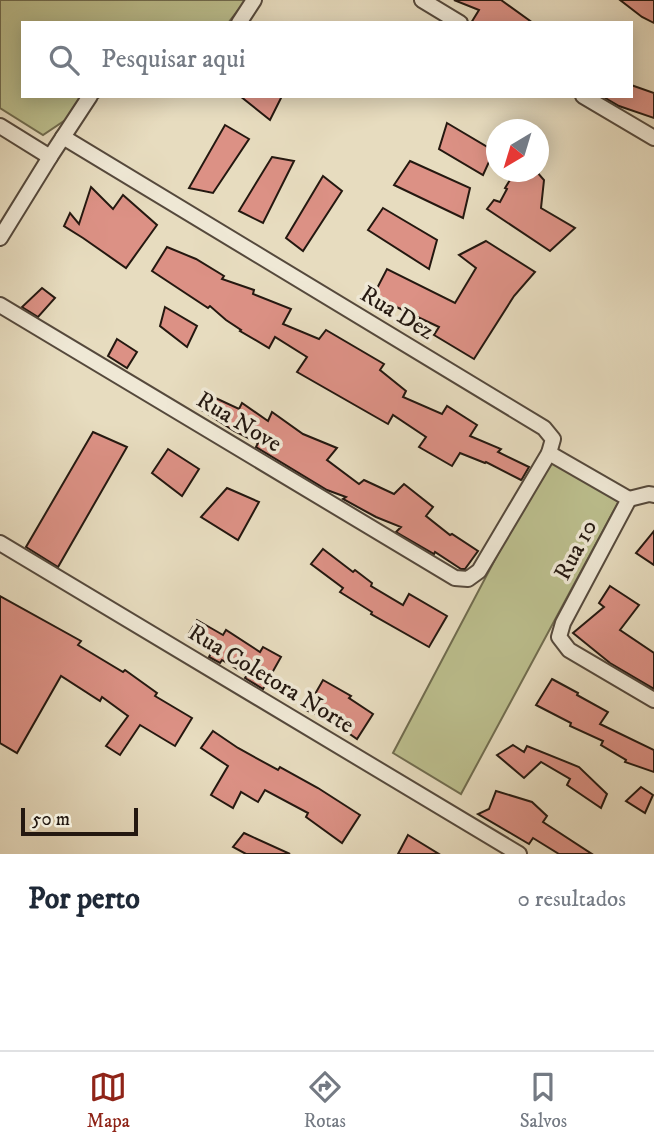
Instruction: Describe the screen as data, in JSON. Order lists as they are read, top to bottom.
{
  "streets": {
    "street": [
      "Rua Dez",
      "Rua Nove",
      "Rua 10",
      "Rua Coletora Norte"
    ]
  },
  "crossings": [
    ["Rua Dez", "Rua Nove"]
  ],
  "scale_bar": "50 m",
  "north": "bottom left",
  "page": {
    "search": "Pesquisar aqui",
    "scale": "50 m",
    "heading": ["Por perto", "0 resultados"],
    "nav": ["Mapa", "Rotas", "Salvos"]
  }
}
